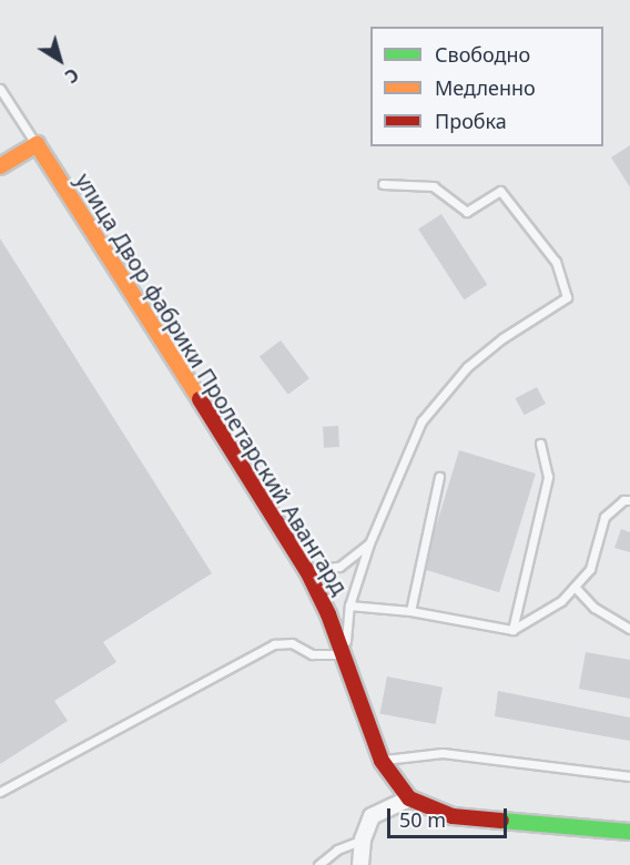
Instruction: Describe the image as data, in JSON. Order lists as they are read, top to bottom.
{
  "streets": {
    "street": ["улица Двор фабрики Пролетарский Авангард"]
  },
  "legend": ["Свободно", "Медленно", "Пробка"],
  "scale_bar": "50 m",
  "north": "bottom right"
}
